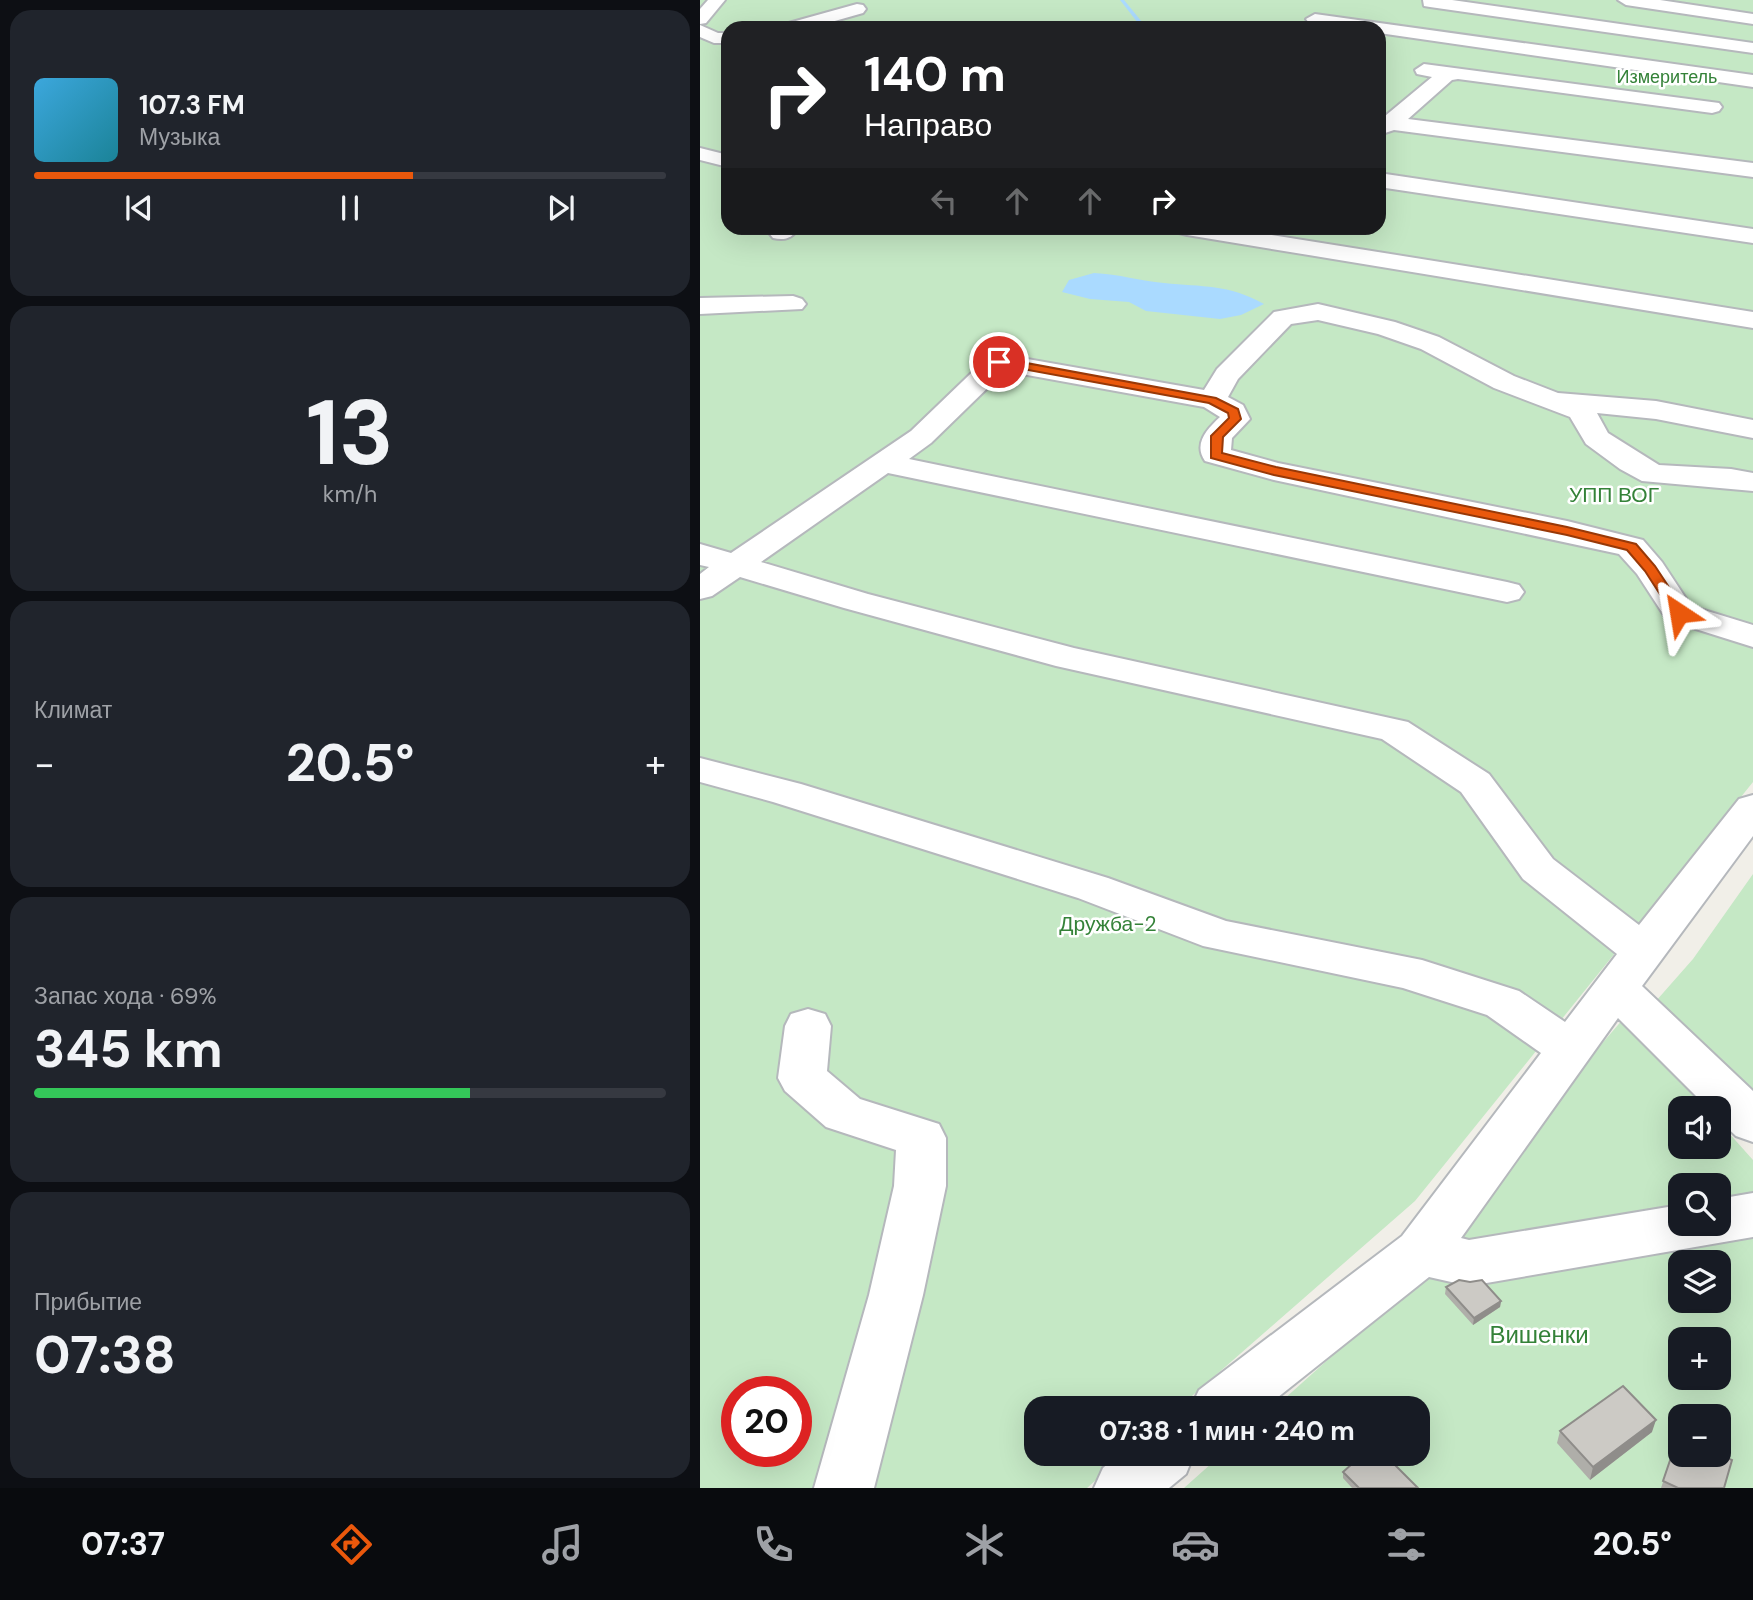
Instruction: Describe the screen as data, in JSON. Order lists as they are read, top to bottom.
{
  "parks": [
    "Измеритель",
    "УПП ВОГ",
    "Дружба-2",
    "Вишенки"
  ],
  "page": {
    "turn": ["140 m", "Направо"],
    "song": ["107.3 FM", "Музыка"],
    "tile": [
      ["13", "km/h"],
      "Климат",
      ["Запас хода · 69%", "345 km"],
      ["Прибытие", "07:38"]
    ],
    "heat": ["−", "20.5°", "+"],
    "map_buttons": ["+", "−"],
    "limit": "20",
    "trip": "07:38 · 1 мин · 240 m",
    "tabs": ["07:37", "20.5°"]
  }
}
